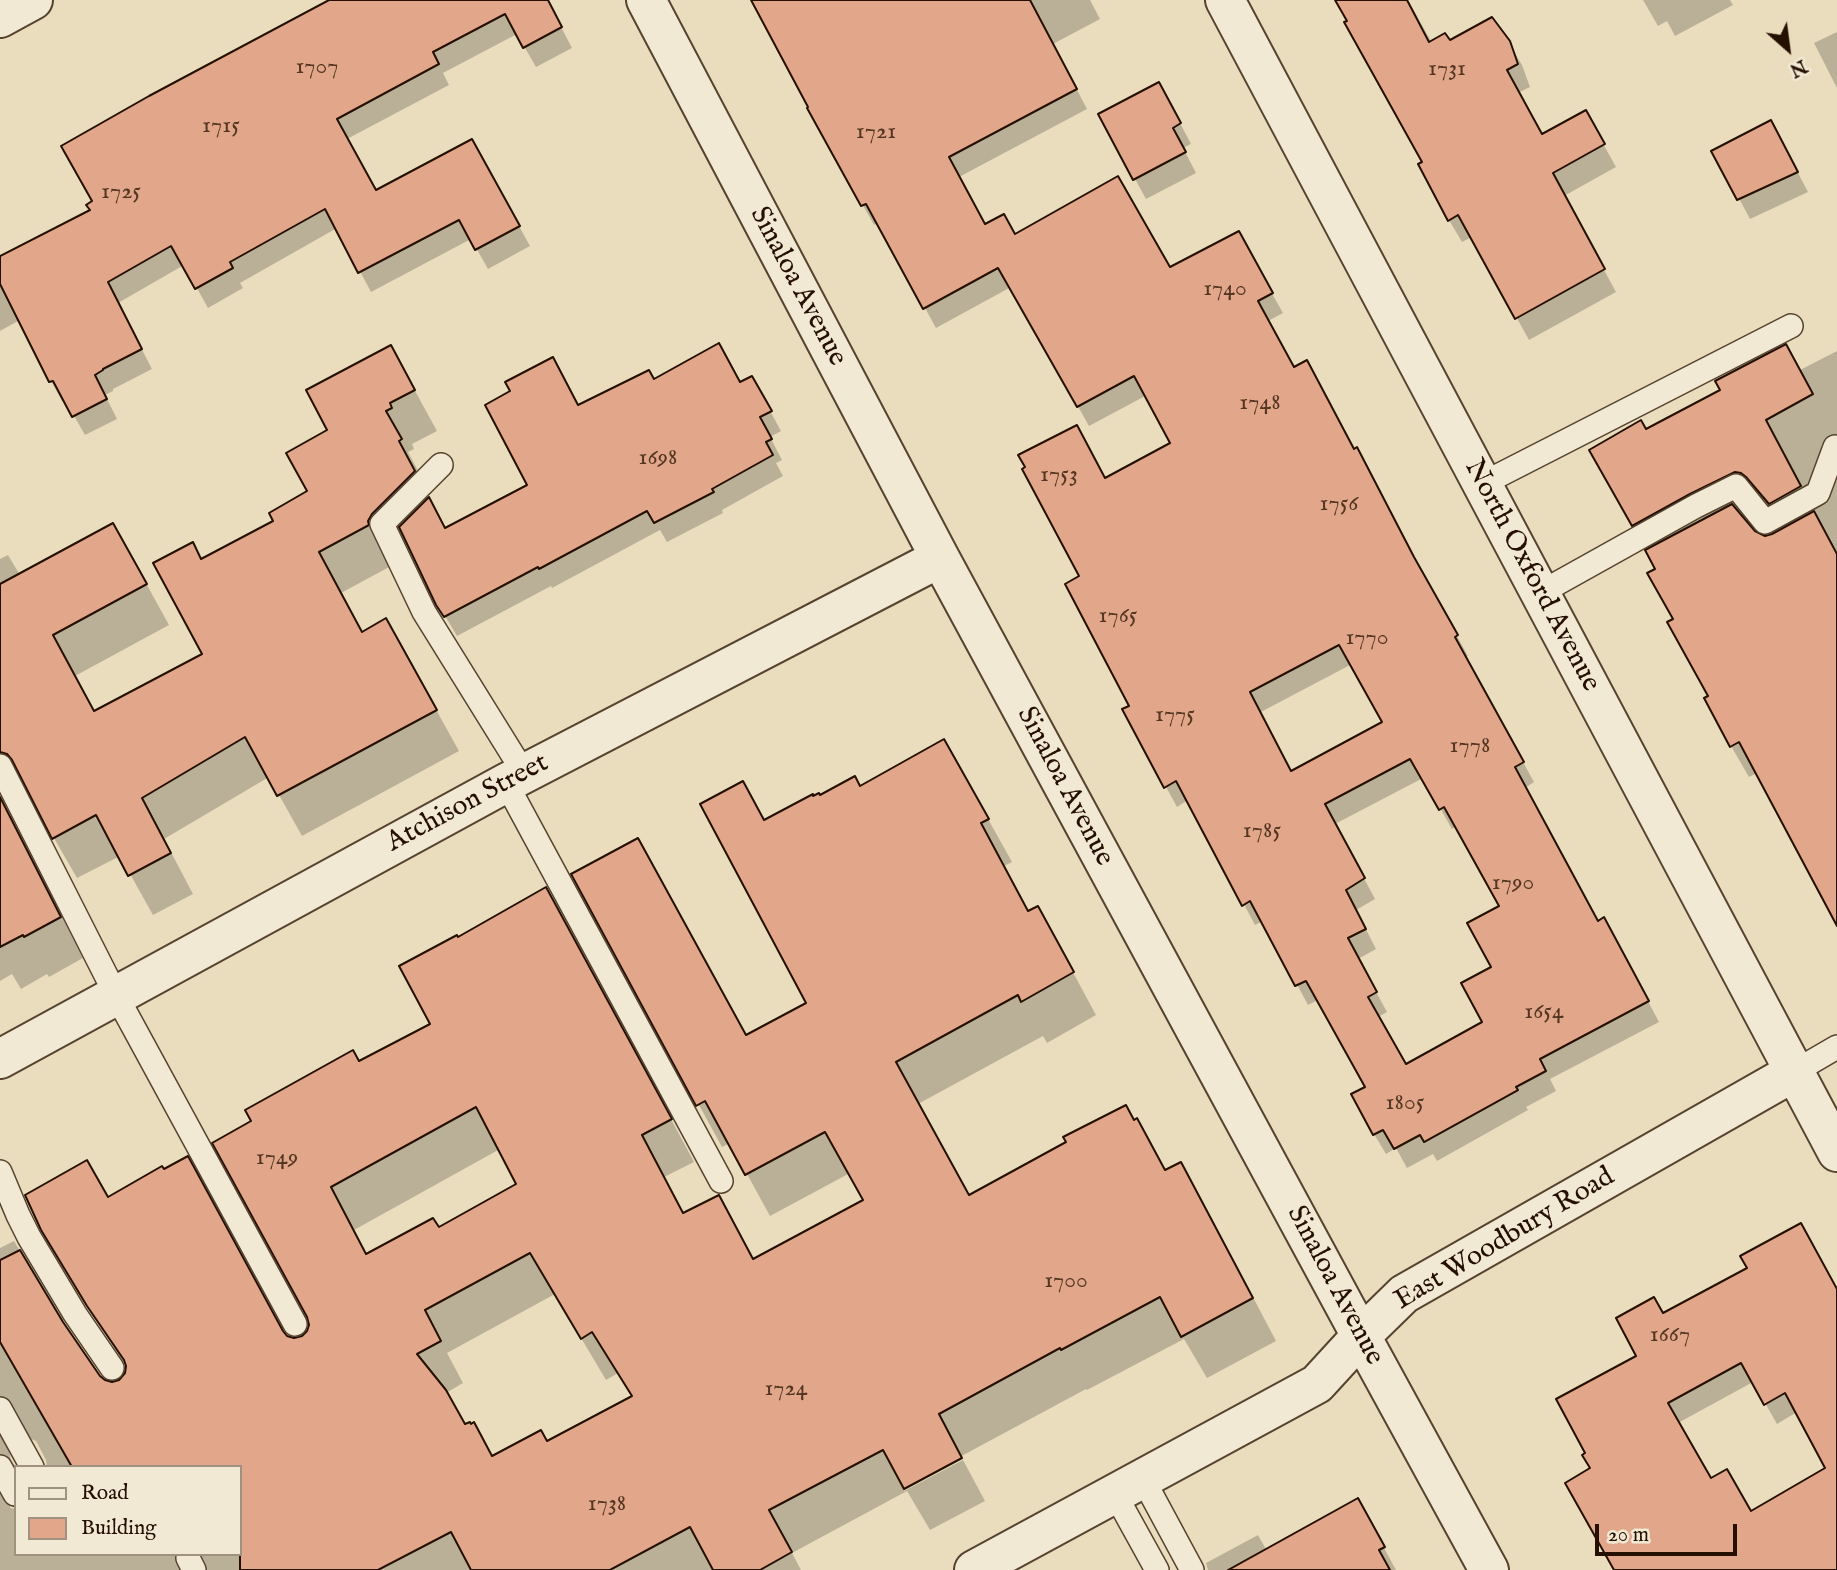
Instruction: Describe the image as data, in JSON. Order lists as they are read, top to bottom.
{
  "streets": {
    "street": [
      "Sinaloa Avenue",
      "North Oxford Avenue",
      "Atchison Street",
      "East Woodbury Road"
    ]
  },
  "crossings": [
    ["Sinaloa Avenue", "Atchison Street"],
    ["Sinaloa Avenue", "East Woodbury Road"],
    ["North Oxford Avenue", "East Woodbury Road"]
  ],
  "house_numbers": [
    "1707",
    "1731",
    "1715",
    "1721",
    "1725",
    "1740",
    "1748",
    "1698",
    "1753",
    "1756",
    "1765",
    "1770",
    "1775",
    "1778",
    "1785",
    "1790",
    "1654",
    "1805",
    "1749",
    "1700",
    "1667",
    "1724",
    "1738"
  ],
  "legend": ["Road", "Building"],
  "scale_bar": "20 m",
  "north": "bottom right"
}
